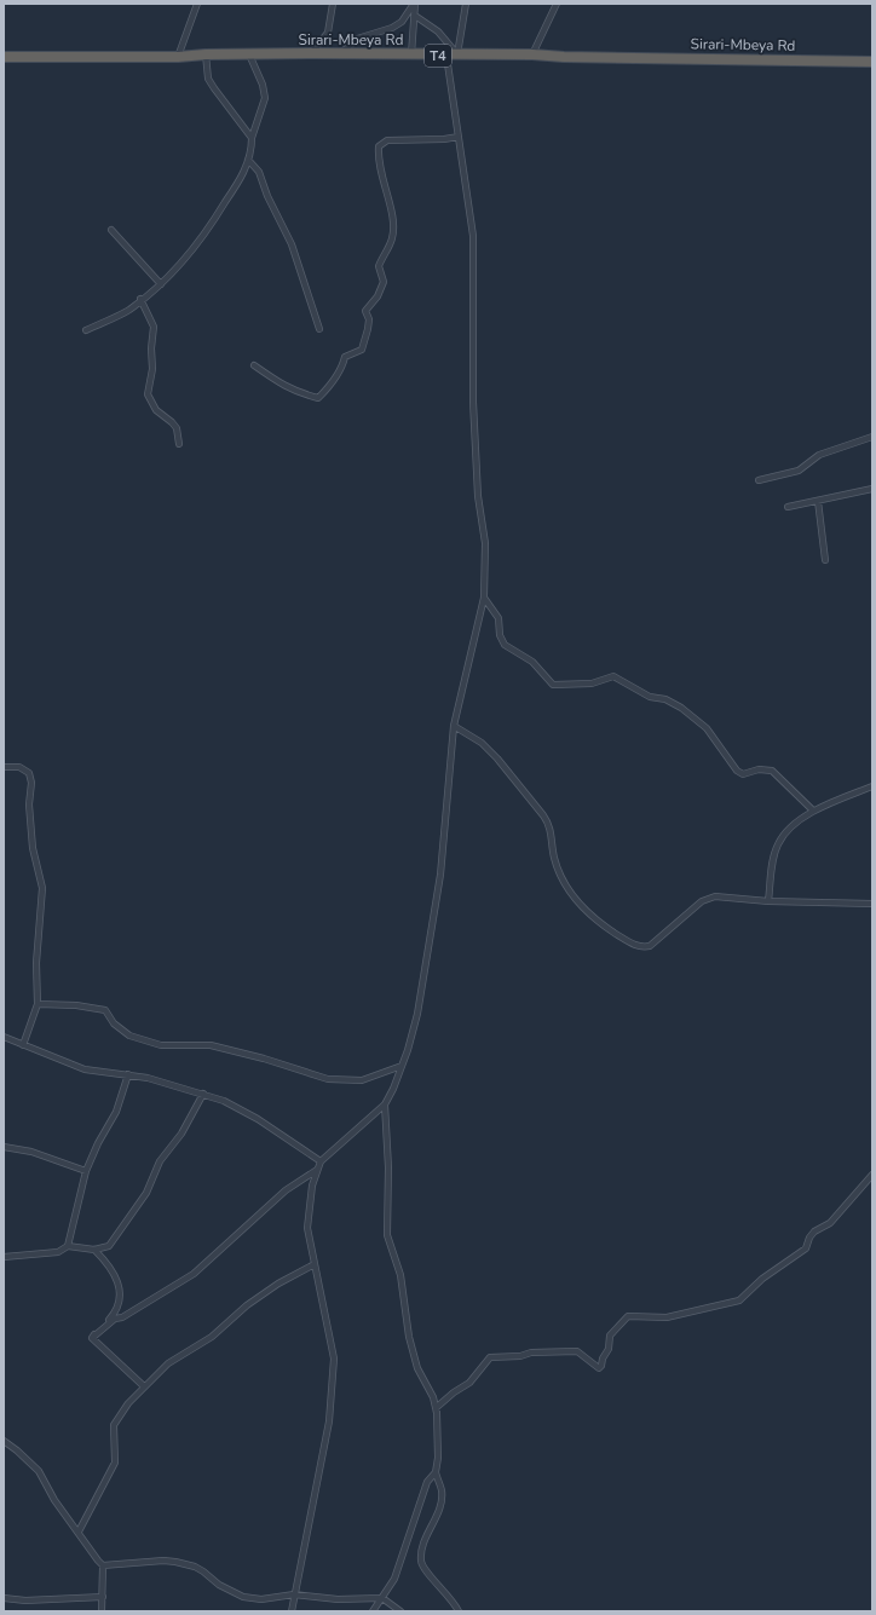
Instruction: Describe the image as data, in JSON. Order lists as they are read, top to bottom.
{
  "streets": {
    "highway": ["Sirari-Mbeya Rd", "T4"]
  }
}
